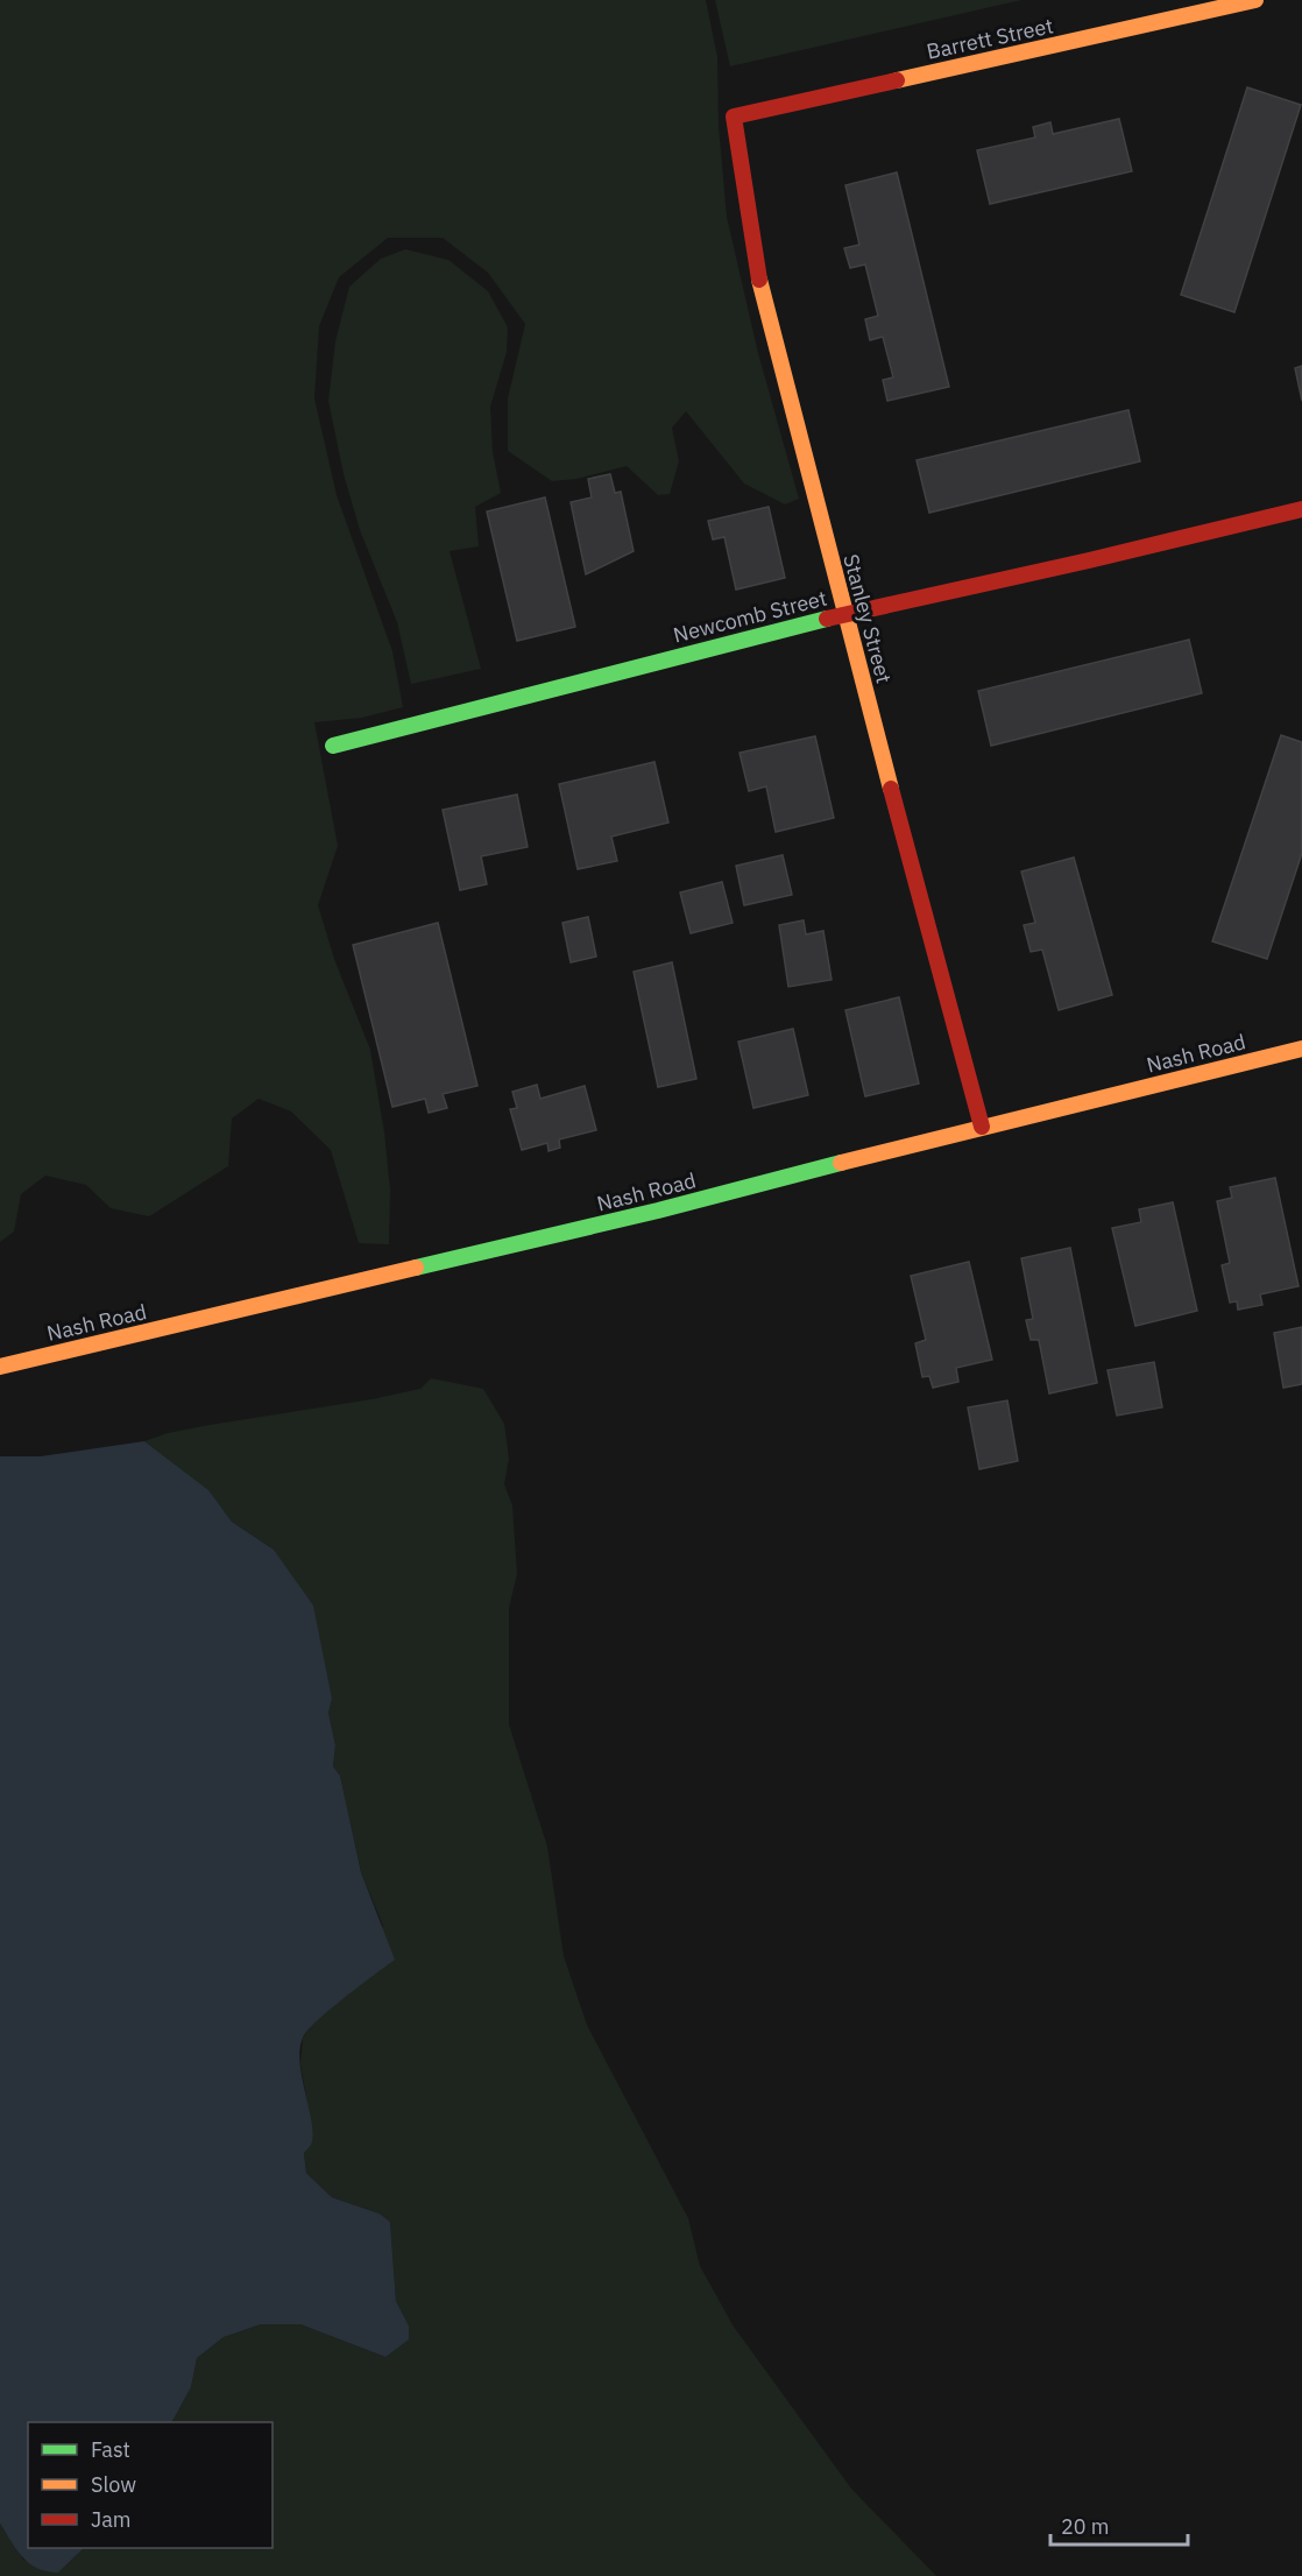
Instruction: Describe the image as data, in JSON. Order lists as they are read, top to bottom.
{
  "streets": {
    "street": [
      "Barrett Street",
      "Newcomb Street",
      "Stanley Street",
      "Nash Road"
    ]
  },
  "crossings": [
    ["Barrett Street", "Stanley Street"],
    ["Newcomb Street", "Stanley Street"],
    ["Stanley Street", "Nash Road"]
  ],
  "legend": ["Fast", "Slow", "Jam"],
  "scale_bar": "20 m"
}
